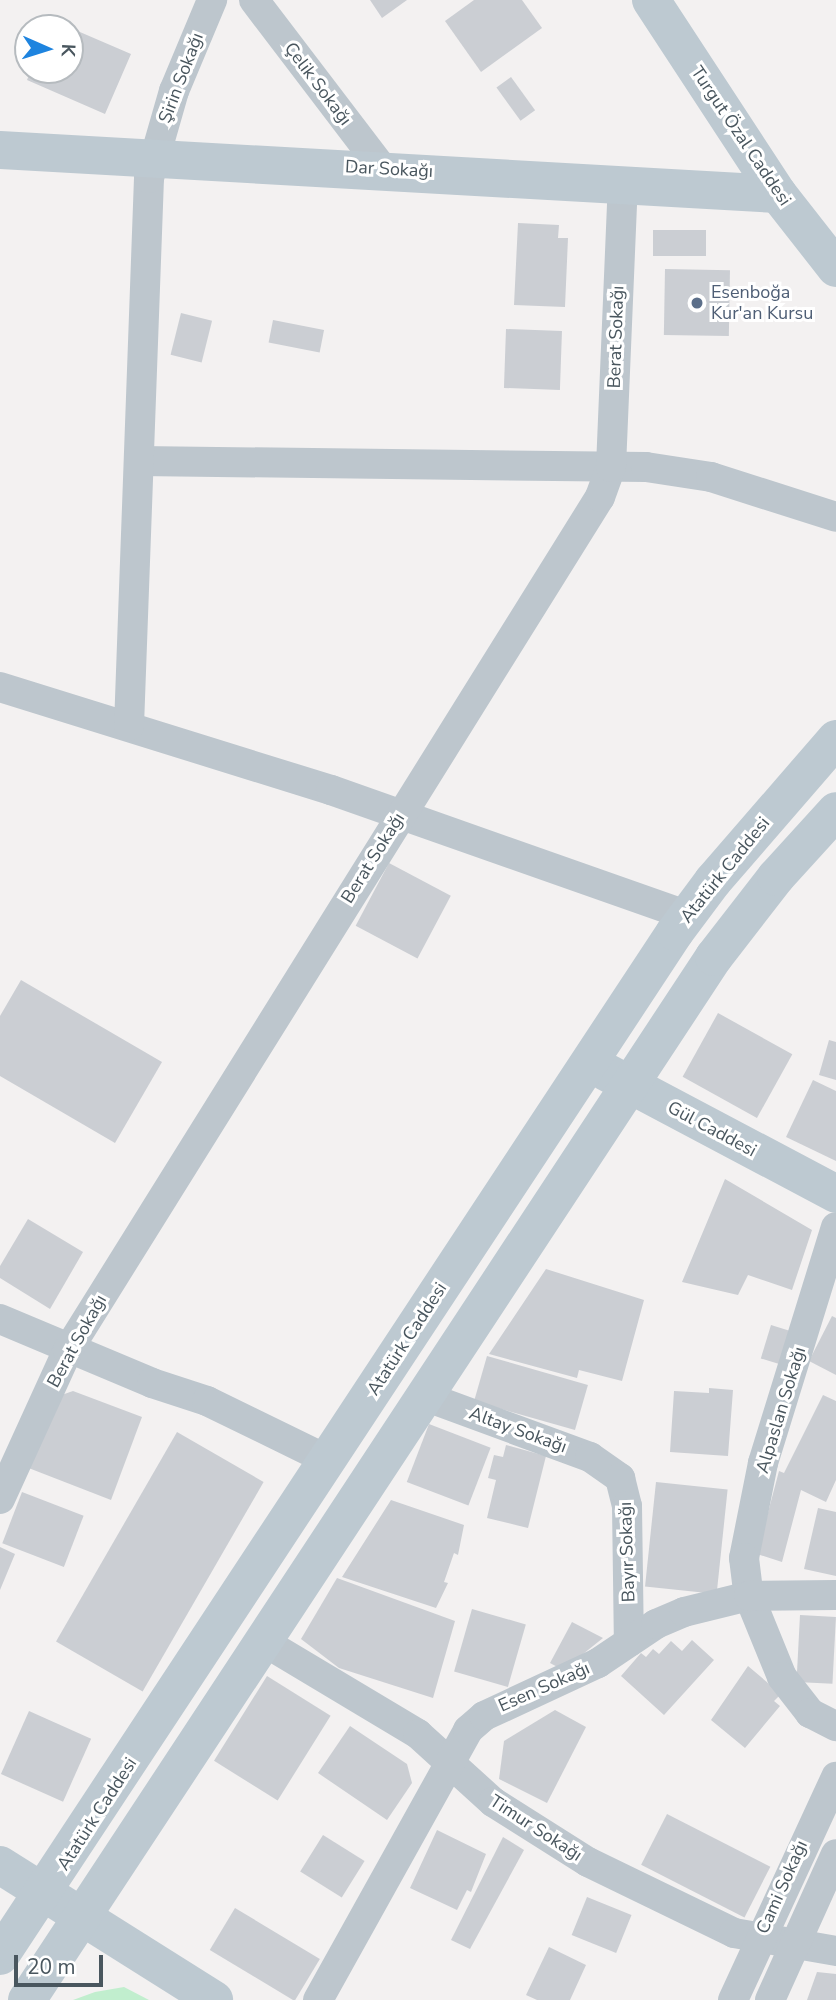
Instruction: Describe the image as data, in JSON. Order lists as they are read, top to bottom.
{
  "streets": {
    "street": [
      "Şirin Sokağı",
      "Çelik Sokağı",
      "Turgut Özal Caddesi",
      "Dar Sokağı",
      "Berat Sokağı",
      "Atatürk Caddesi",
      "Gül Caddesi",
      "Alpaslan Sokağı",
      "Altay Sokağı",
      "Bayır Sokağı",
      "Esen Sokağı",
      "Timur Sokağı",
      "Cami Sokağı"
    ]
  },
  "crossings": [
    ["Şirin Sokağı", "Dar Sokağı"],
    ["Çelik Sokağı", "Dar Sokağı"],
    ["Turgut Özal Caddesi", "Dar Sokağı"],
    ["Dar Sokağı", "Berat Sokağı"],
    ["Atatürk Caddesi", "Gül Caddesi"],
    ["Alpaslan Sokağı", "Esen Sokağı"],
    ["Altay Sokağı", "Bayır Sokağı"],
    ["Bayır Sokağı", "Esen Sokağı"],
    ["Esen Sokağı", "Timur Sokağı"],
    ["Timur Sokağı", "Cami Sokağı"]
  ],
  "places": ["Esenboğa Kur'an Kursu"],
  "scale_bar": "20 m",
  "north": "right"
}
